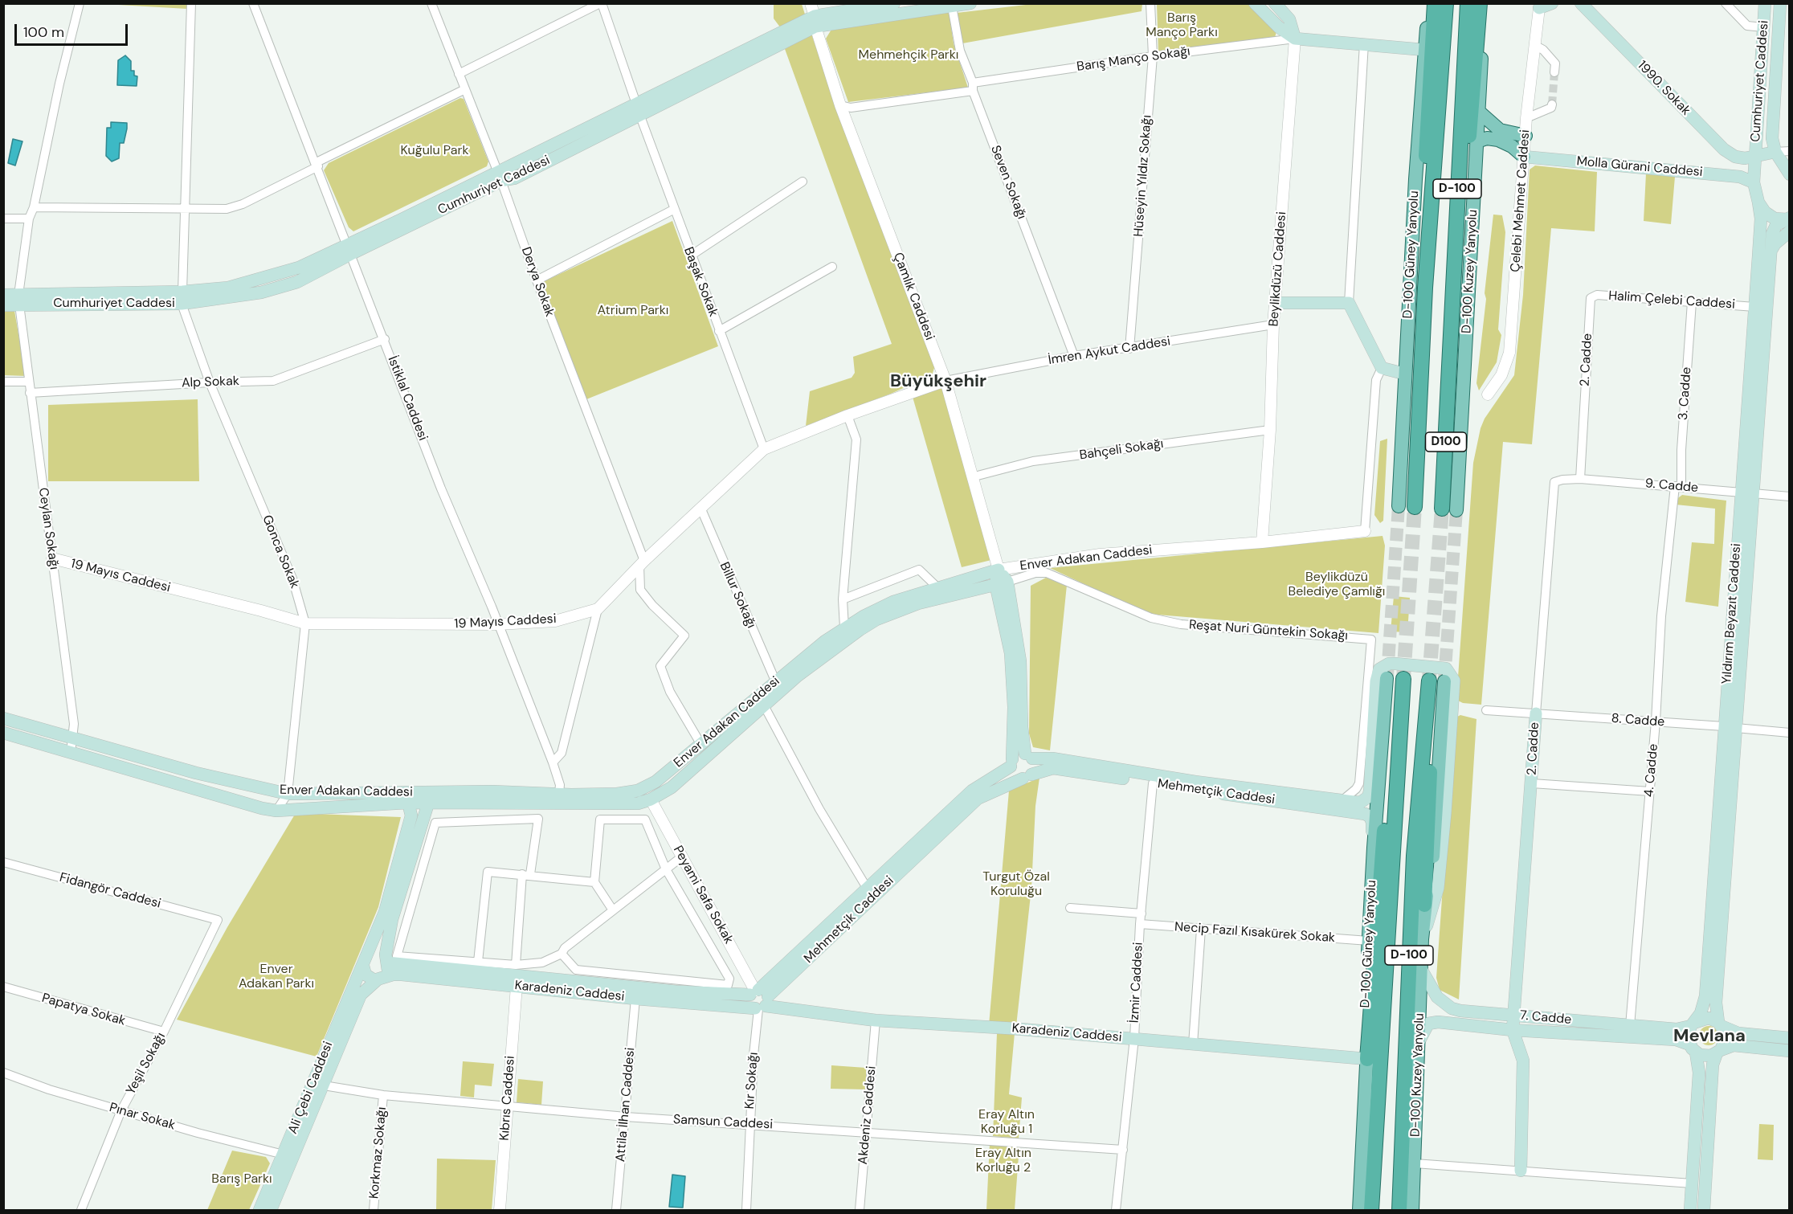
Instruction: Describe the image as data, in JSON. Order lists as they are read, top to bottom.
{
  "streets": {
    "highway": ["D-100", "D100"],
    "main road": [
      "Cumhuriyet Caddesi",
      "1990. Sokak",
      "Molla Gürani Caddesi",
      "D-100 Güney Yanyolu",
      "Beylikdüzü Caddesi",
      "D-100 Kuzey Yanyolu",
      "2. Cadde",
      "Enver Adakan Caddesi",
      "Yıldırım Beyazıt Caddesi",
      "Mehmetçik Caddesi",
      "Karadeniz Caddesi",
      "7. Cadde",
      "Ali Çebi Caddesi"
    ],
    "street": [
      "Barış Manço Sokağı",
      "Hüseyin Yıldız Sokağı",
      "Seven Sokağı",
      "Çelebi Mehmet Caddesi",
      "Derya Sokak",
      "Başak Sokak",
      "Çamlık Caddesi",
      "Halim Çelebi Caddesi",
      "İmren Aykut Caddesi",
      "Alp Sokak",
      "3. Cadde",
      "İstiklal Caddesi",
      "Bahçeli Sokağı",
      "9. Cadde",
      "Ceylan Sokağı",
      "Gonca Sokak",
      "19 Mayıs Caddesi",
      "Billur Sokağı",
      "Reşat Nuri Güntekin Sokağı",
      "8. Cadde",
      "4. Cadde",
      "Fidangör Caddesi",
      "Peyami Safa Sokak",
      "Necip Fazıl Kısakürek Sokak",
      "İzmir Caddesi",
      "Papatya Sokak",
      "Yeşil Sokağı",
      "Kır Sokağı",
      "Kıbrıs Caddesi",
      "Attila İlhan Caddesi",
      "Akdeniz Caddesi",
      "Pınar Sokak",
      "Samsun Caddesi",
      "Korkmaz Sokağı"
    ]
  },
  "crossings": [
    ["Barış Manço Sokağı", "Hüseyin Yıldız Sokağı"],
    ["Barış Manço Sokağı", "Seven Sokağı"],
    ["Barış Manço Sokağı", "Beylikdüzü Caddesi"],
    ["Barış Manço Sokağı", "Çamlık Caddesi"],
    ["Cumhuriyet Caddesi", "1990. Sokak"],
    ["Cumhuriyet Caddesi", "Molla Gürani Caddesi"],
    ["Cumhuriyet Caddesi", "Seven Sokağı"],
    ["Cumhuriyet Caddesi", "Derya Sokak"],
    ["Cumhuriyet Caddesi", "Başak Sokak"],
    ["Cumhuriyet Caddesi", "Çamlık Caddesi"],
    ["Cumhuriyet Caddesi", "İstiklal Caddesi"],
    ["Cumhuriyet Caddesi", "Ceylan Sokağı"],
    ["Cumhuriyet Caddesi", "Gonca Sokak"],
    ["Cumhuriyet Caddesi", "Yıldırım Beyazıt Caddesi"],
    ["Molla Gürani Caddesi", "Çelebi Mehmet Caddesi"],
    ["Molla Gürani Caddesi", "Yıldırım Beyazıt Caddesi"],
    ["Hüseyin Yıldız Sokağı", "İmren Aykut Caddesi"],
    ["Seven Sokağı", "İmren Aykut Caddesi"],
    ["D-100", "D100"],
    ["D-100 Güney Yanyolu", "Mehmetçik Caddesi"],
    ["D-100 Güney Yanyolu", "Necip Fazıl Kısakürek Sokak"],
    ["D-100 Güney Yanyolu", "Karadeniz Caddesi"],
    ["Beylikdüzü Caddesi", "İmren Aykut Caddesi"],
    ["Beylikdüzü Caddesi", "Bahçeli Sokağı"],
    ["Beylikdüzü Caddesi", "Enver Adakan Caddesi"],
    ["D-100 Kuzey Yanyolu", "7. Cadde"],
    ["Derya Sokak", "Enver Adakan Caddesi"],
    ["Çamlık Caddesi", "İmren Aykut Caddesi"],
    ["Çamlık Caddesi", "Bahçeli Sokağı"],
    ["Çamlık Caddesi", "Enver Adakan Caddesi"],
    ["Halim Çelebi Caddesi", "2. Cadde"],
    ["Halim Çelebi Caddesi", "3. Cadde"],
    ["Halim Çelebi Caddesi", "Yıldırım Beyazıt Caddesi"],
    ["2. Cadde", "9. Cadde"],
    ["2. Cadde", "8. Cadde"],
    ["2. Cadde", "7. Cadde"],
    ["Alp Sokak", "İstiklal Caddesi"],
    ["Alp Sokak", "Ceylan Sokağı"],
    ["Alp Sokak", "Gonca Sokak"],
    ["3. Cadde", "9. Cadde"],
    ["3. Cadde", "4. Cadde"],
    ["İstiklal Caddesi", "Enver Adakan Caddesi"],
    ["İstiklal Caddesi", "19 Mayıs Caddesi"],
    ["9. Cadde", "Yıldırım Beyazıt Caddesi"],
    ["9. Cadde", "4. Cadde"],
    ["Ceylan Sokağı", "Enver Adakan Caddesi"],
    ["Ceylan Sokağı", "19 Mayıs Caddesi"],
    ["Gonca Sokak", "Enver Adakan Caddesi"],
    ["Gonca Sokak", "19 Mayıs Caddesi"],
    ["Enver Adakan Caddesi", "Billur Sokağı"],
    ["Enver Adakan Caddesi", "Reşat Nuri Güntekin Sokağı"],
    ["Enver Adakan Caddesi", "Peyami Safa Sokak"],
    ["Enver Adakan Caddesi", "Ali Çebi Caddesi"],
    ["Yıldırım Beyazıt Caddesi", "8. Cadde"],
    ["Yıldırım Beyazıt Caddesi", "7. Cadde"],
    ["Reşat Nuri Güntekin Sokağı", "Mehmetçik Caddesi"],
    ["8. Cadde", "4. Cadde"],
    ["4. Cadde", "7. Cadde"],
    ["Mehmetçik Caddesi", "Peyami Safa Sokak"],
    ["Mehmetçik Caddesi", "İzmir Caddesi"],
    ["Mehmetçik Caddesi", "Karadeniz Caddesi"],
    ["Mehmetçik Caddesi", "Kır Sokağı"],
    ["Fidangör Caddesi", "Yeşil Sokağı"],
    ["Peyami Safa Sokak", "Karadeniz Caddesi"],
    ["Peyami Safa Sokak", "Kır Sokağı"],
    ["Necip Fazıl Kısakürek Sokak", "İzmir Caddesi"],
    ["İzmir Caddesi", "Karadeniz Caddesi"],
    ["İzmir Caddesi", "Samsun Caddesi"],
    ["Karadeniz Caddesi", "Kır Sokağı"],
    ["Karadeniz Caddesi", "Ali Çebi Caddesi"],
    ["Karadeniz Caddesi", "Kıbrıs Caddesi"],
    ["Karadeniz Caddesi", "Attila İlhan Caddesi"],
    ["Karadeniz Caddesi", "Akdeniz Caddesi"],
    ["Papatya Sokak", "Yeşil Sokağı"],
    ["Yeşil Sokağı", "Pınar Sokak"],
    ["Kır Sokağı", "Samsun Caddesi"],
    ["Ali Çebi Caddesi", "Pınar Sokak"],
    ["Ali Çebi Caddesi", "Samsun Caddesi"],
    ["Kıbrıs Caddesi", "Samsun Caddesi"],
    ["Attila İlhan Caddesi", "Samsun Caddesi"],
    ["Akdeniz Caddesi", "Samsun Caddesi"],
    ["Samsun Caddesi", "Korkmaz Sokağı"]
  ],
  "districts": ["Büyükşehir", "Mevlana"],
  "parks": [
    "Barış Manço Parkı",
    "Mehmehçik Parkı",
    "Kuğulu Park",
    "Atrium Parkı",
    "Beylikdüzü Belediye Çamlığı",
    "Turgut Özal Koruluğu",
    "Enver Adakan Parkı",
    "Eray Altın Korluğu 1",
    "Eray Altın Korluğu 2",
    "Barış Parkı"
  ],
  "scale_bar": "100 m"
}
